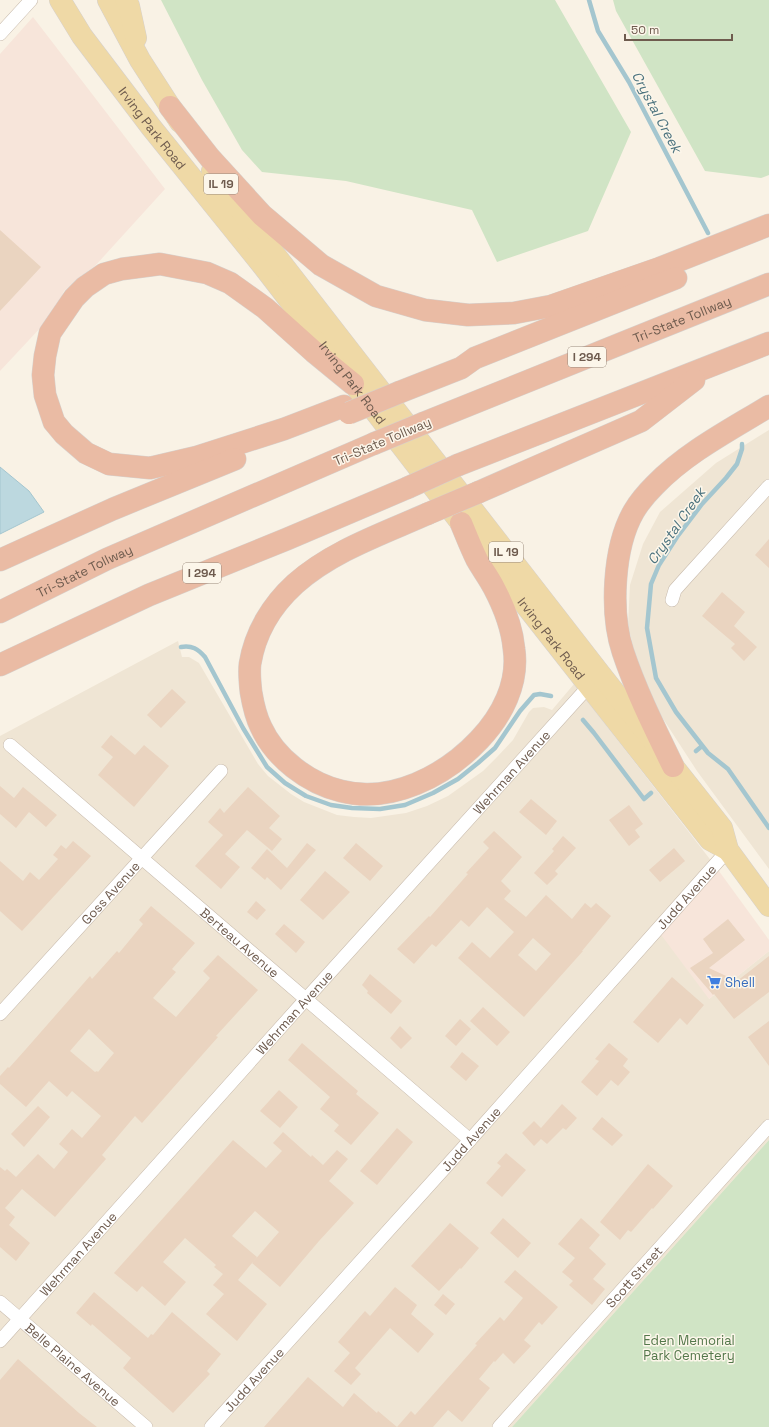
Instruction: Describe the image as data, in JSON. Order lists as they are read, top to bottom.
{
  "streets": {
    "highway": ["Tri-State Tollway", "I 294"],
    "main road": ["Irving Park Road", "IL 19"],
    "street": [
      "Wehrman Avenue",
      "Goss Avenue",
      "Judd Avenue",
      "Berteau Avenue",
      "Scott Street",
      "Belle Plaine Avenue"
    ]
  },
  "crossings": [
    ["Irving Park Road", "Wehrman Avenue"],
    ["Irving Park Road", "Judd Avenue"],
    ["Wehrman Avenue", "Berteau Avenue"],
    ["Wehrman Avenue", "Belle Plaine Avenue"],
    ["Goss Avenue", "Berteau Avenue"],
    ["Judd Avenue", "Berteau Avenue"]
  ],
  "water": ["Crystal Creek"],
  "parks": ["Eden Memorial Park Cemetery"],
  "places": {
    "supermarket": ["Shell"]
  },
  "scale_bar": "50 m"
}
